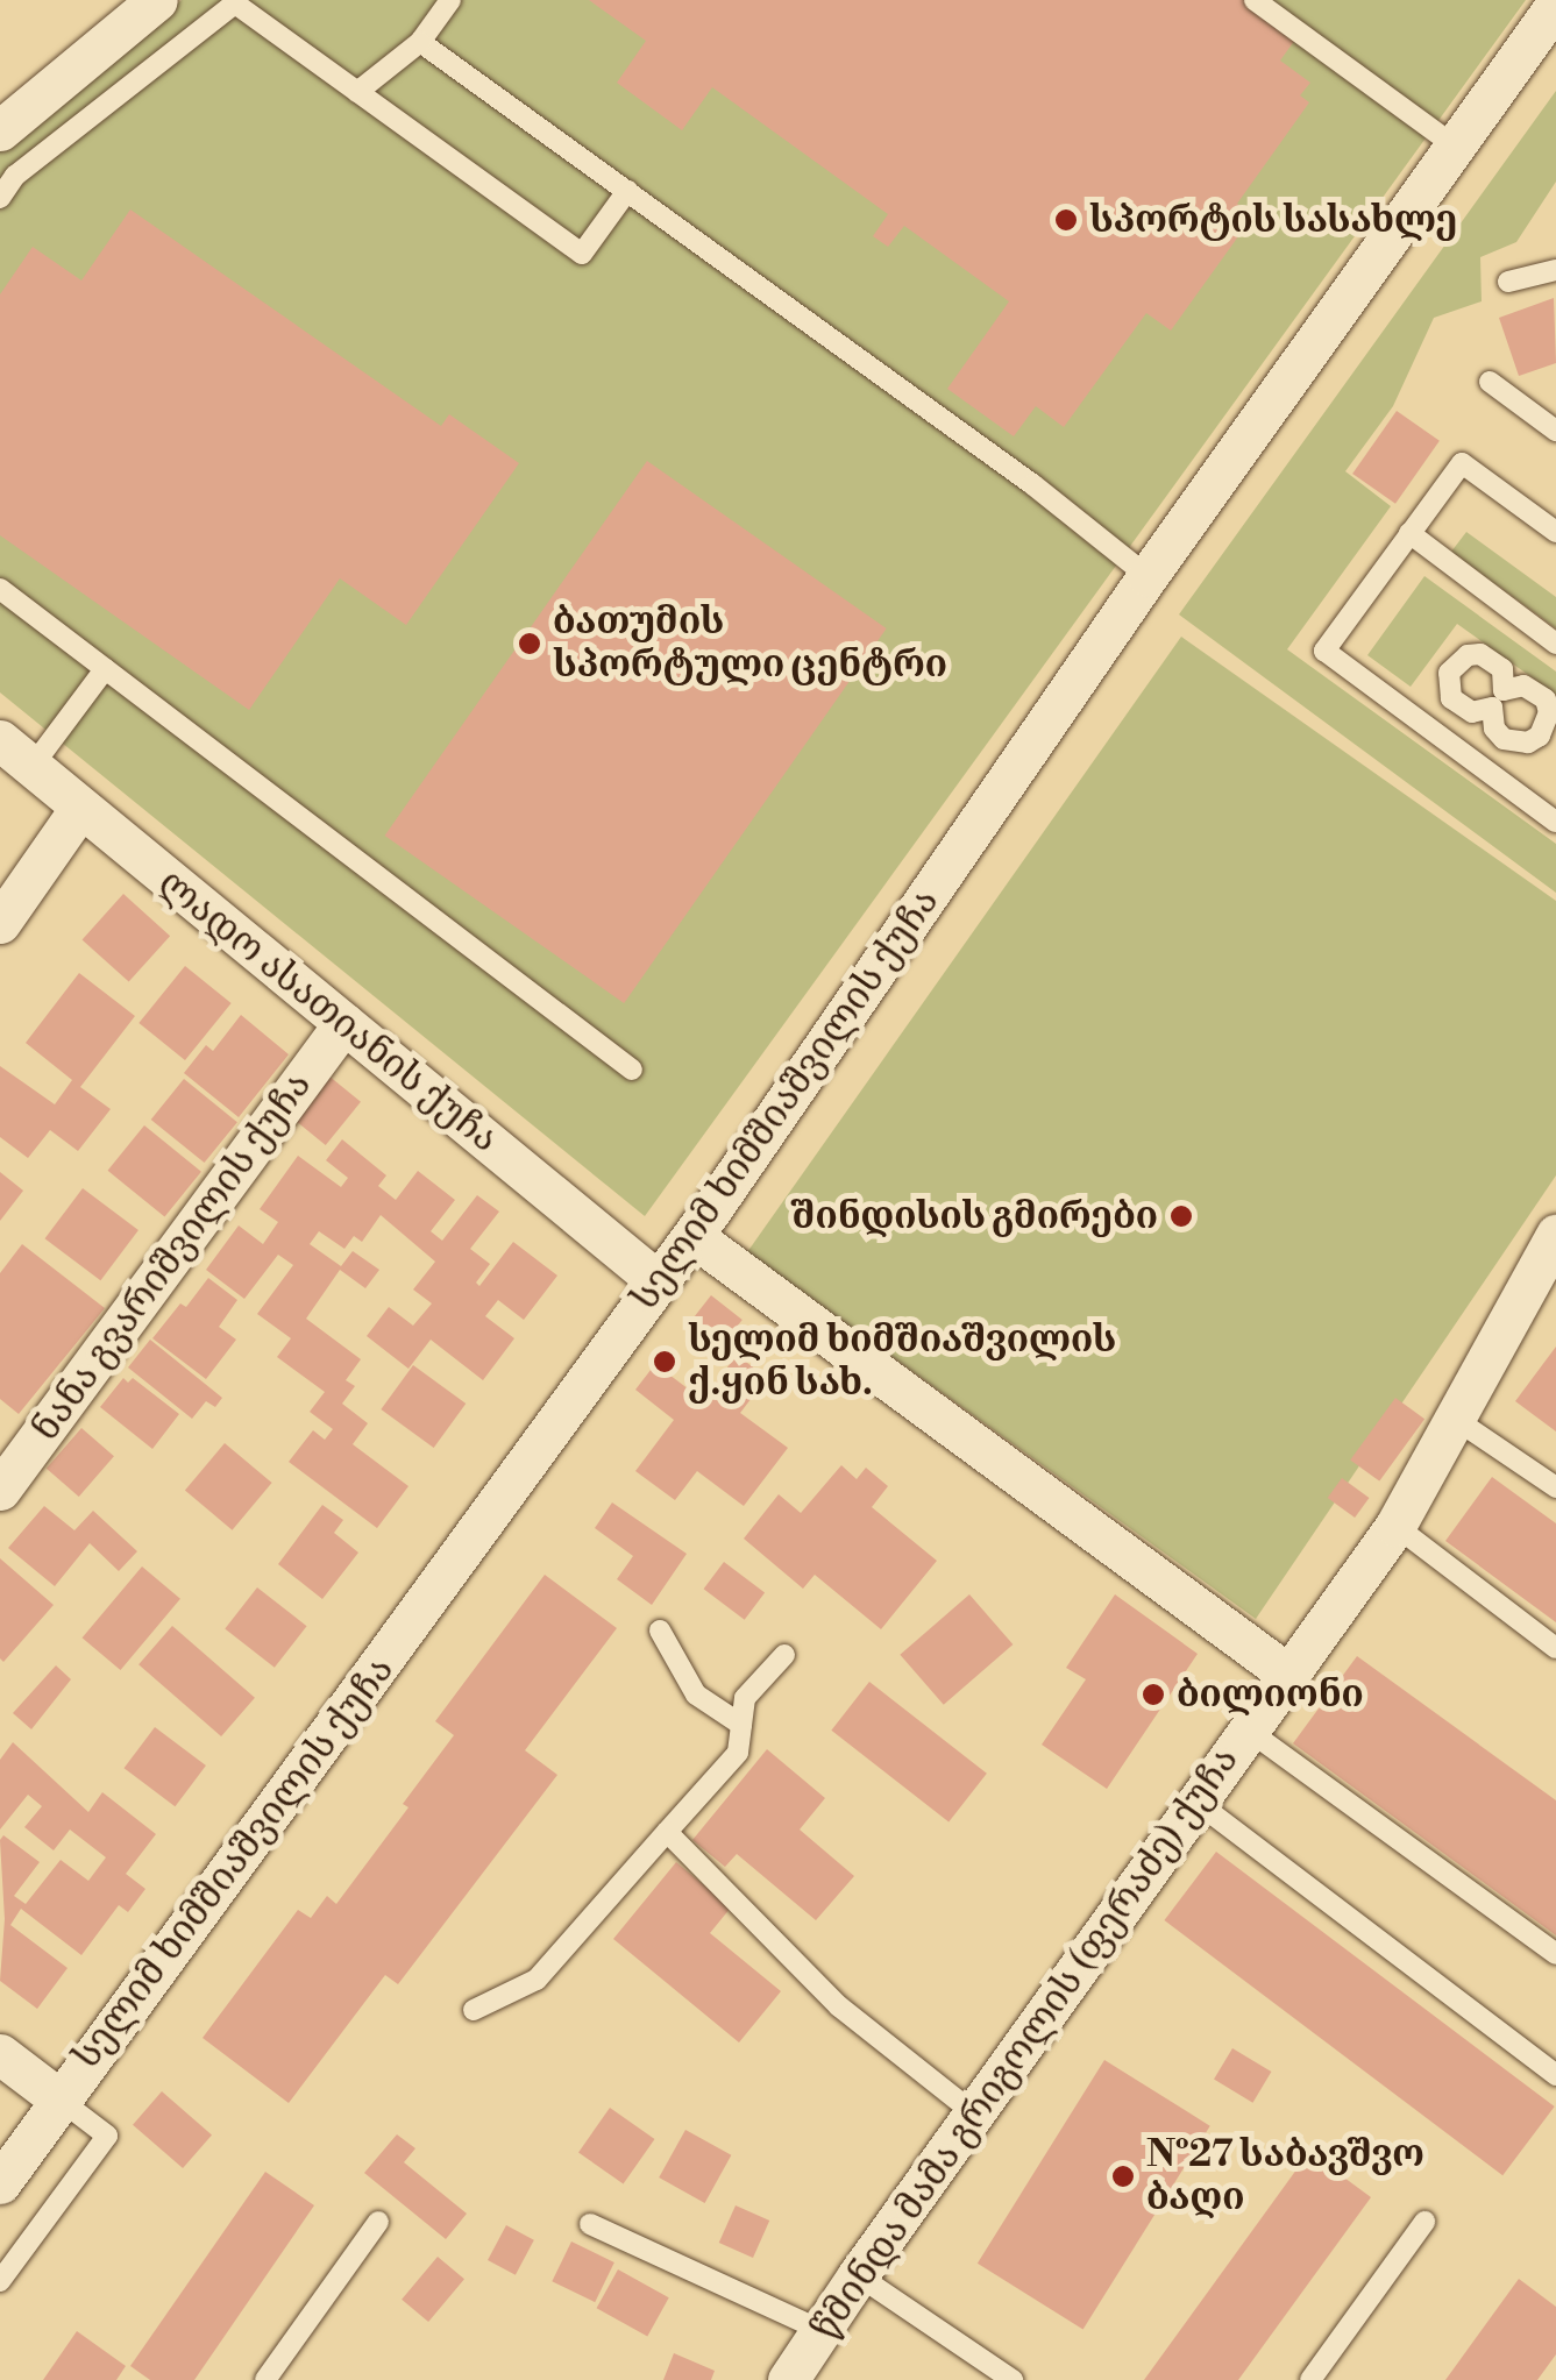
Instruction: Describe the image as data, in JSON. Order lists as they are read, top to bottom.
{
  "streets": {
    "street": [
      "ლადო ასათიანის ქუჩა",
      "სელიმ ხიმშიაშვილის ქუჩა",
      "ნანა გვარიშვილის ქუჩა",
      "წმინდა მამა გრიგოლის (ფერაძე) ქუჩა"
    ]
  },
  "crossings": [
    ["ლადო ასათიანის ქუჩა", "სელიმ ხიმშიაშვილის ქუჩა"],
    ["ლადო ასათიანის ქუჩა", "ნანა გვარიშვილის ქუჩა"]
  ],
  "places": [
    "სპორტის სასახლე",
    "ბათუმის სპორტული ცენტრი",
    "შინდისის გმირები",
    "სელიმ ხიმშიაშვილის ქ.ყინ სახ.",
    "ბილიონი",
    "№27 საბავშვო ბაღი"
  ]
}
